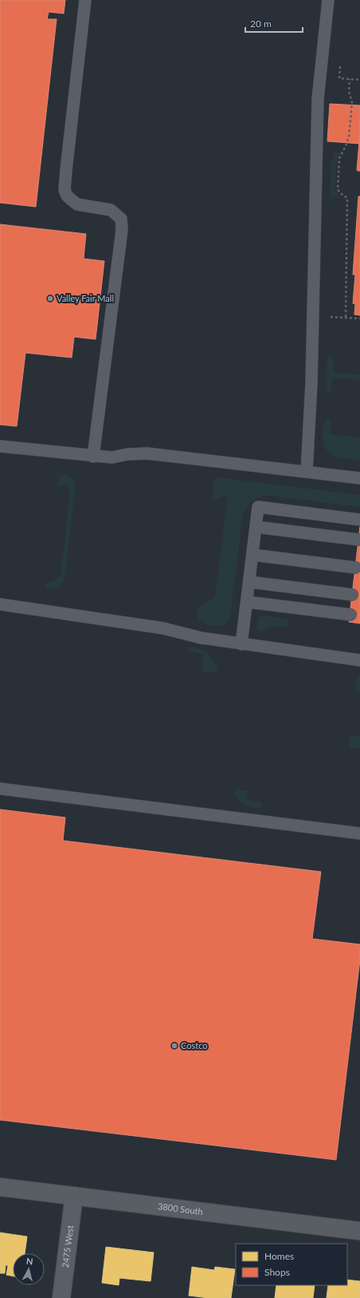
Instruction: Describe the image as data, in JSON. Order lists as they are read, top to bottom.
{
  "streets": {
    "street": ["3800 South", "2475 West"]
  },
  "crossings": [
    ["3800 South", "2475 West"]
  ],
  "places": ["Valley Fair Mall", "Costco"],
  "legend": ["Homes", "Shops"],
  "scale_bar": "20 m",
  "north": "top"
}
